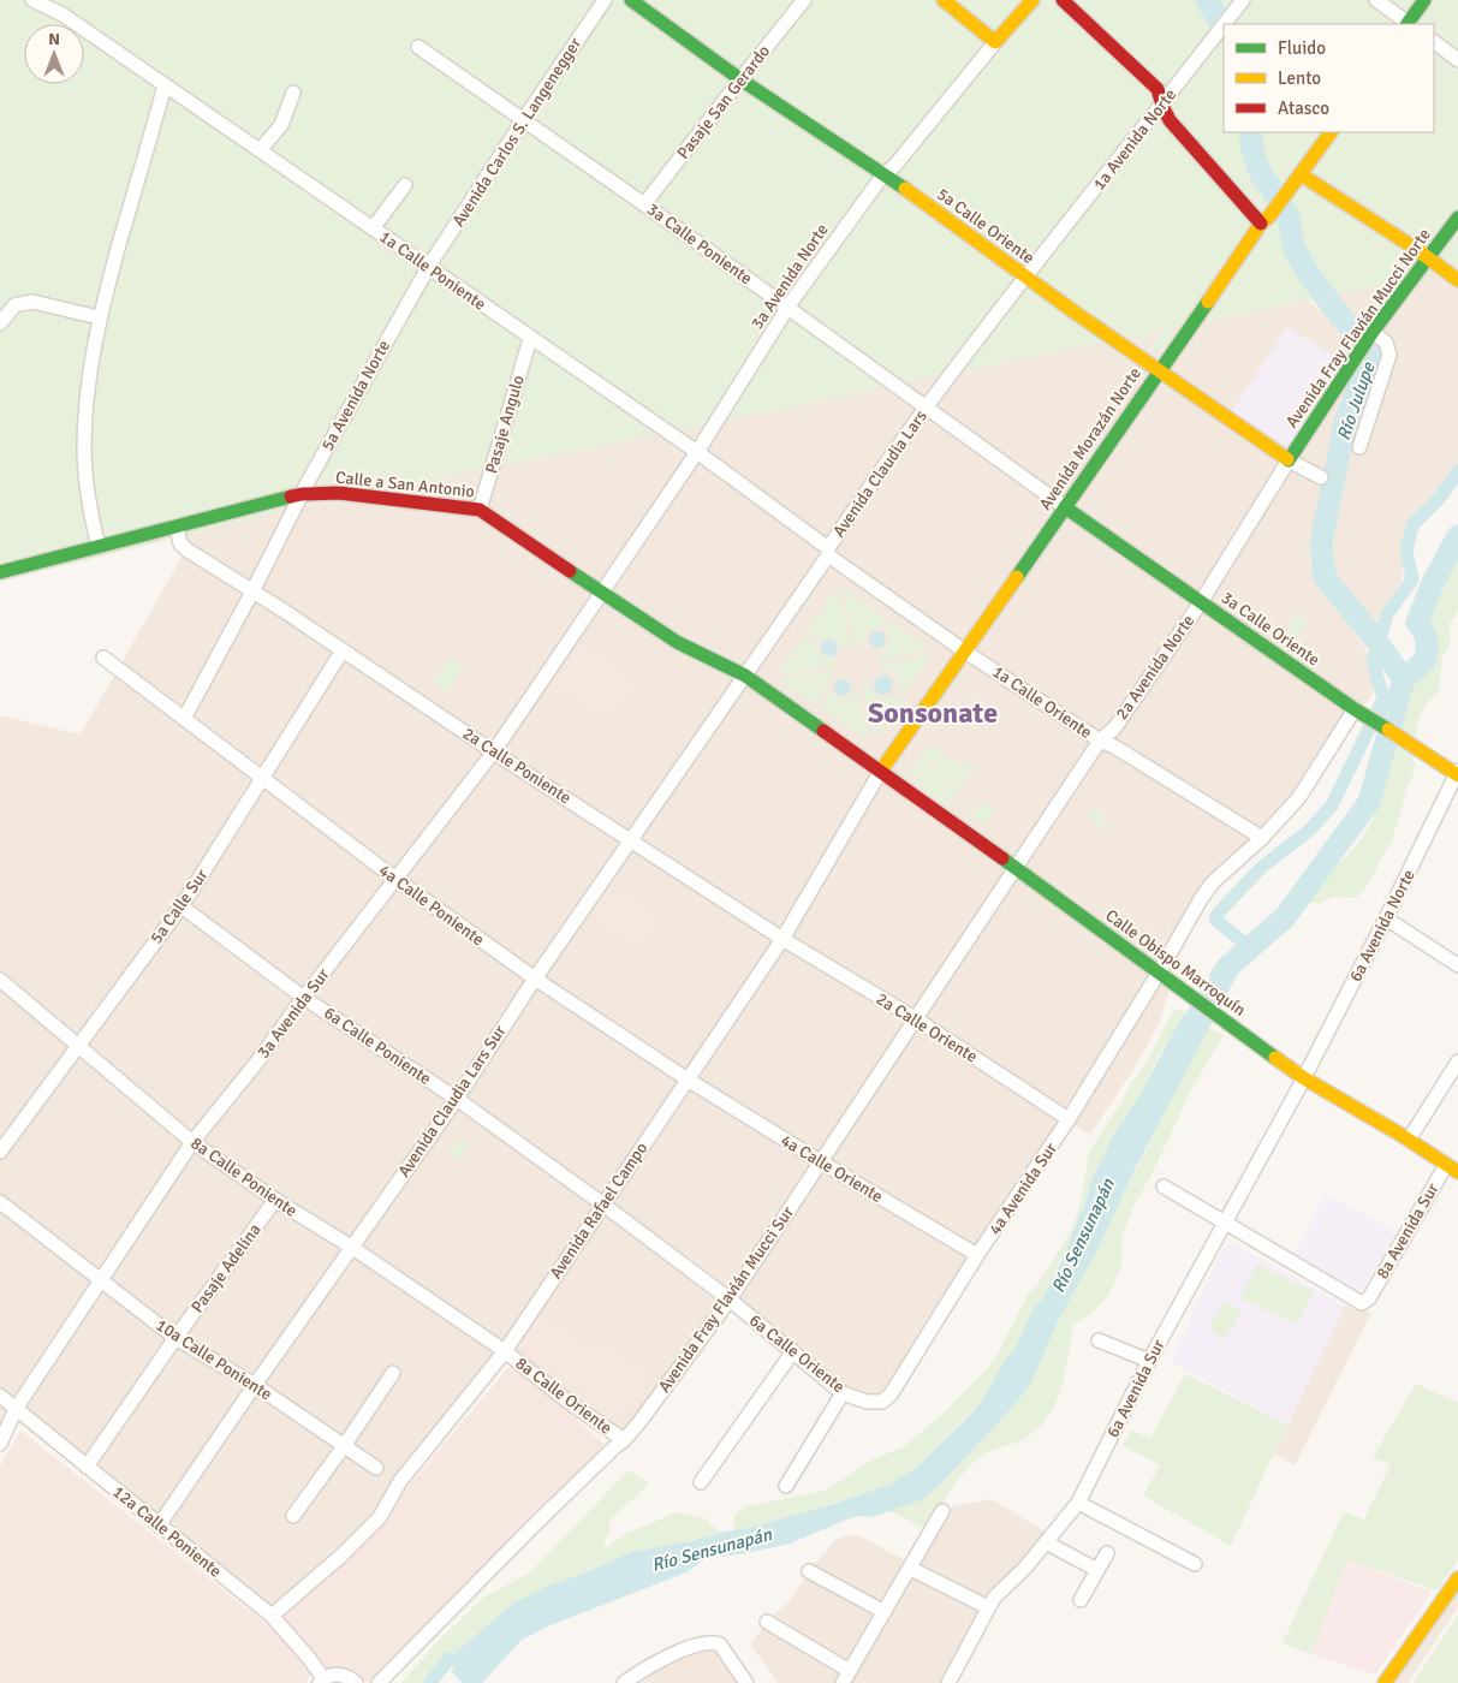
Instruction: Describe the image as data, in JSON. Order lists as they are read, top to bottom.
{
  "streets": {
    "main road": [
      "5a Calle Oriente",
      "3a Avenida Norte",
      "Avenida Fray Flavián Mucci Norte",
      "Avenida Morazán Norte",
      "Calle a San Antonio",
      "3a Calle Oriente",
      "Calle Obispo Marroquín"
    ],
    "street": [
      "Pasaje San Gerardo",
      "Avenida Carlos S. Langenegger",
      "1a Avenida Norte",
      "3a Calle Poniente",
      "1a Calle Poniente",
      "5a Avenida Norte",
      "Pasaje Angulo",
      "Avenida Claudia Lars",
      "2a Avenida Norte",
      "1a Calle Oriente",
      "2a Calle Poniente",
      "4a Calle Poniente",
      "5a Calle Sur",
      "6a Avenida Norte",
      "3a Avenida Sur",
      "2a Calle Oriente",
      "6a Calle Poniente",
      "Avenida Claudia Lars Sur",
      "4a Calle Oriente",
      "8a Calle Poniente",
      "4a Avenida Sur",
      "Avenida Rafael Campo",
      "8a Avenida Sur",
      "Pasaje Adelina",
      "Avenida Fray Flavián Mucci Sur",
      "6a Calle Oriente",
      "10a Calle Poniente",
      "6a Avenida Sur",
      "8a Calle Oriente",
      "12a Calle Poniente"
    ]
  },
  "crossings": [
    ["Pasaje San Gerardo", "5a Calle Oriente"],
    ["Pasaje San Gerardo", "3a Calle Poniente"],
    ["Avenida Carlos S. Langenegger", "3a Calle Poniente"],
    ["Avenida Carlos S. Langenegger", "1a Calle Poniente"],
    ["Avenida Carlos S. Langenegger", "5a Avenida Norte"],
    ["1a Avenida Norte", "5a Calle Oriente"],
    ["1a Avenida Norte", "Avenida Claudia Lars"],
    ["5a Calle Oriente", "3a Avenida Norte"],
    ["5a Calle Oriente", "Avenida Fray Flavián Mucci Norte"],
    ["5a Calle Oriente", "Avenida Morazán Norte"],
    ["5a Calle Oriente", "Avenida Claudia Lars"],
    ["5a Calle Oriente", "2a Avenida Norte"],
    ["3a Calle Poniente", "3a Avenida Norte"],
    ["3a Calle Poniente", "Avenida Morazán Norte"],
    ["3a Calle Poniente", "Avenida Claudia Lars"],
    ["3a Calle Poniente", "3a Calle Oriente"],
    ["1a Calle Poniente", "3a Avenida Norte"],
    ["1a Calle Poniente", "5a Avenida Norte"],
    ["1a Calle Poniente", "Pasaje Angulo"],
    ["1a Calle Poniente", "Avenida Claudia Lars"],
    ["1a Calle Poniente", "1a Calle Oriente"],
    ["3a Avenida Norte", "Calle a San Antonio"],
    ["3a Avenida Norte", "3a Avenida Sur"],
    ["Avenida Fray Flavián Mucci Norte", "2a Avenida Norte"],
    ["5a Avenida Norte", "Calle a San Antonio"],
    ["5a Avenida Norte", "2a Calle Poniente"],
    ["Pasaje Angulo", "Calle a San Antonio"],
    ["Avenida Morazán Norte", "Calle a San Antonio"],
    ["Avenida Morazán Norte", "3a Calle Oriente"],
    ["Avenida Morazán Norte", "1a Calle Oriente"],
    ["Avenida Morazán Norte", "Calle Obispo Marroquín"],
    ["Avenida Morazán Norte", "Avenida Rafael Campo"],
    ["Avenida Claudia Lars", "Calle a San Antonio"],
    ["Avenida Claudia Lars", "1a Calle Oriente"],
    ["Avenida Claudia Lars", "Avenida Claudia Lars Sur"],
    ["Calle a San Antonio", "2a Calle Poniente"],
    ["Calle a San Antonio", "Calle Obispo Marroquín"],
    ["Calle a San Antonio", "3a Avenida Sur"],
    ["Calle a San Antonio", "Avenida Claudia Lars Sur"],
    ["Calle a San Antonio", "Avenida Rafael Campo"],
    ["3a Calle Oriente", "2a Avenida Norte"],
    ["3a Calle Oriente", "6a Avenida Norte"],
    ["3a Calle Oriente", "4a Avenida Sur"],
    ["2a Avenida Norte", "1a Calle Oriente"],
    ["2a Avenida Norte", "Calle Obispo Marroquín"],
    ["2a Avenida Norte", "Avenida Fray Flavián Mucci Sur"],
    ["1a Calle Oriente", "4a Avenida Sur"],
    ["2a Calle Poniente", "5a Calle Sur"],
    ["2a Calle Poniente", "3a Avenida Sur"],
    ["2a Calle Poniente", "2a Calle Oriente"],
    ["2a Calle Poniente", "Avenida Claudia Lars Sur"],
    ["2a Calle Poniente", "Avenida Rafael Campo"],
    ["4a Calle Poniente", "5a Calle Sur"],
    ["4a Calle Poniente", "3a Avenida Sur"],
    ["4a Calle Poniente", "Avenida Claudia Lars Sur"],
    ["4a Calle Poniente", "4a Calle Oriente"],
    ["4a Calle Poniente", "Avenida Rafael Campo"],
    ["5a Calle Sur", "6a Calle Poniente"],
    ["5a Calle Sur", "8a Calle Poniente"],
    ["6a Avenida Norte", "Calle Obispo Marroquín"],
    ["6a Avenida Norte", "6a Avenida Sur"],
    ["Calle Obispo Marroquín", "4a Avenida Sur"],
    ["Calle Obispo Marroquín", "Avenida Rafael Campo"],
    ["Calle Obispo Marroquín", "8a Avenida Sur"],
    ["Calle Obispo Marroquín", "Avenida Fray Flavián Mucci Sur"],
    ["Calle Obispo Marroquín", "6a Avenida Sur"],
    ["3a Avenida Sur", "6a Calle Poniente"],
    ["3a Avenida Sur", "8a Calle Poniente"],
    ["3a Avenida Sur", "10a Calle Poniente"],
    ["3a Avenida Sur", "12a Calle Poniente"],
    ["2a Calle Oriente", "4a Avenida Sur"],
    ["2a Calle Oriente", "Avenida Rafael Campo"],
    ["2a Calle Oriente", "Avenida Fray Flavián Mucci Sur"],
    ["6a Calle Poniente", "Avenida Claudia Lars Sur"],
    ["6a Calle Poniente", "Avenida Rafael Campo"],
    ["6a Calle Poniente", "6a Calle Oriente"],
    ["Avenida Claudia Lars Sur", "8a Calle Poniente"],
    ["Avenida Claudia Lars Sur", "10a Calle Poniente"],
    ["Avenida Claudia Lars Sur", "12a Calle Poniente"],
    ["4a Calle Oriente", "4a Avenida Sur"],
    ["4a Calle Oriente", "Avenida Rafael Campo"],
    ["4a Calle Oriente", "Avenida Fray Flavián Mucci Sur"],
    ["8a Calle Poniente", "Avenida Rafael Campo"],
    ["8a Calle Poniente", "Pasaje Adelina"],
    ["8a Calle Poniente", "8a Calle Oriente"],
    ["4a Avenida Sur", "6a Calle Oriente"],
    ["Avenida Rafael Campo", "6a Calle Oriente"],
    ["Avenida Rafael Campo", "8a Calle Oriente"],
    ["Avenida Rafael Campo", "12a Calle Poniente"],
    ["8a Avenida Sur", "6a Avenida Sur"],
    ["Pasaje Adelina", "10a Calle Poniente"],
    ["Pasaje Adelina", "12a Calle Poniente"],
    ["Avenida Fray Flavián Mucci Sur", "6a Calle Oriente"],
    ["Avenida Fray Flavián Mucci Sur", "8a Calle Oriente"]
  ],
  "districts": ["Sonsonate"],
  "water": ["Río Julupe", "Río Sensunapán"],
  "legend": ["Fluido", "Lento", "Atasco"],
  "north": "top"
}
